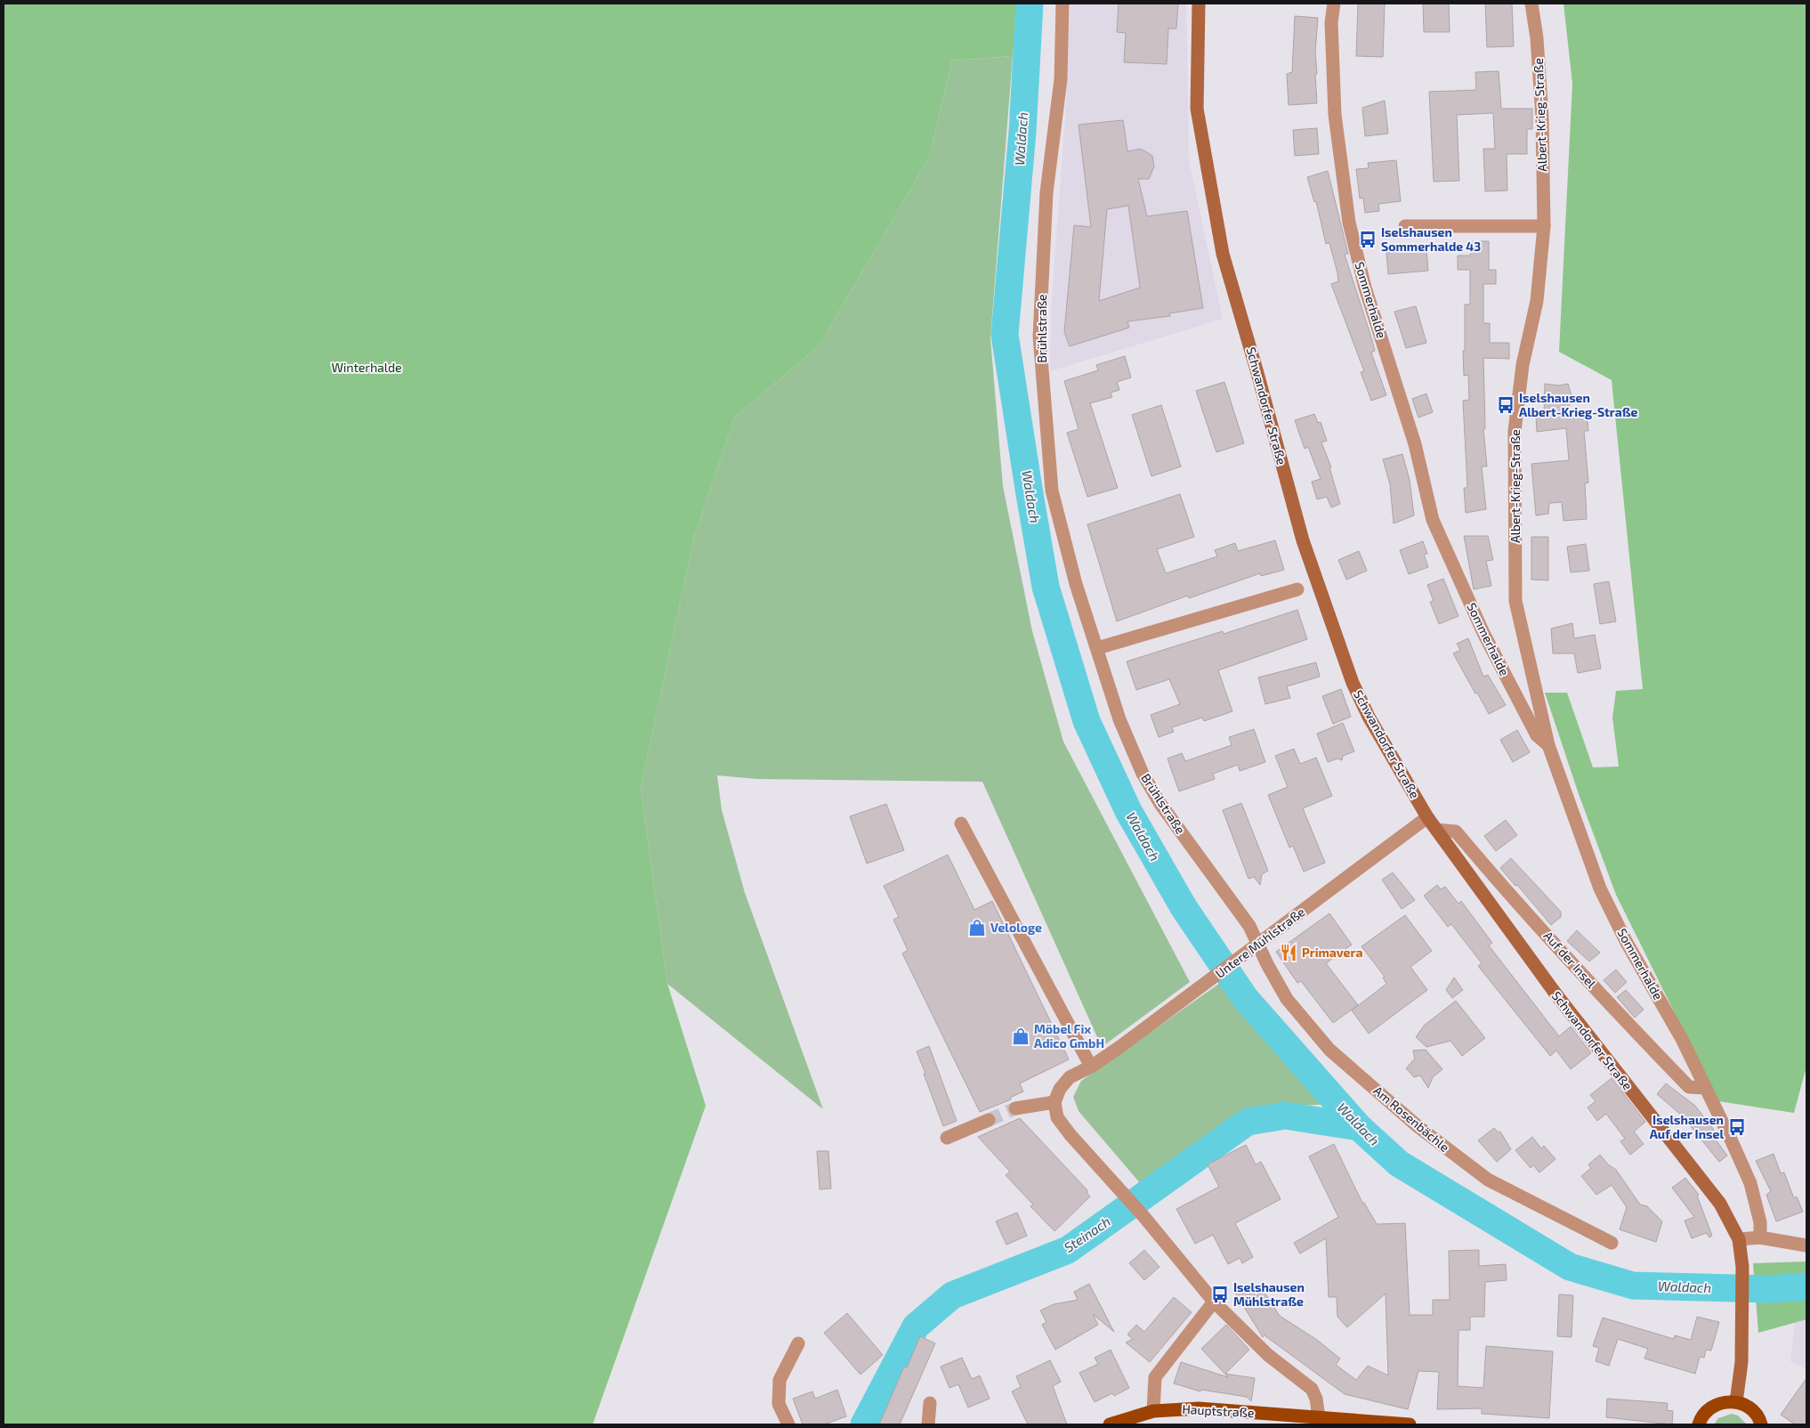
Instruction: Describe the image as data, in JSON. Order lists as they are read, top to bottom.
{
  "streets": {
    "main road": ["Schwandorfer Straße", "Hauptstraße"],
    "street": [
      "Albert-Krieg-Straße",
      "Sommerhalde",
      "Brühlstraße",
      "Untere Mühlstraße",
      "Auf der Insel",
      "Am Rosenbächle"
    ]
  },
  "crossings": [
    ["Albert-Krieg-Straße", "Sommerhalde"],
    ["Sommerhalde", "Auf der Insel"],
    ["Brühlstraße", "Untere Mühlstraße"],
    ["Brühlstraße", "Am Rosenbächle"],
    ["Schwandorfer Straße", "Untere Mühlstraße"],
    ["Schwandorfer Straße", "Auf der Insel"],
    ["Untere Mühlstraße", "Am Rosenbächle"]
  ],
  "water": ["Waldach", "Steinach"],
  "parks": ["Winterhalde"],
  "places": {
    "bus stop": [
      "Iselshausen Sommerhalde 43",
      "Iselshausen Albert-Krieg-Straße",
      "Iselshausen Auf der Insel",
      "Iselshausen Mühlstraße"
    ],
    "shop": ["Velologe", "Möbel Fix Adico GmbH"],
    "restaurant": ["Primavera"]
  }
}
